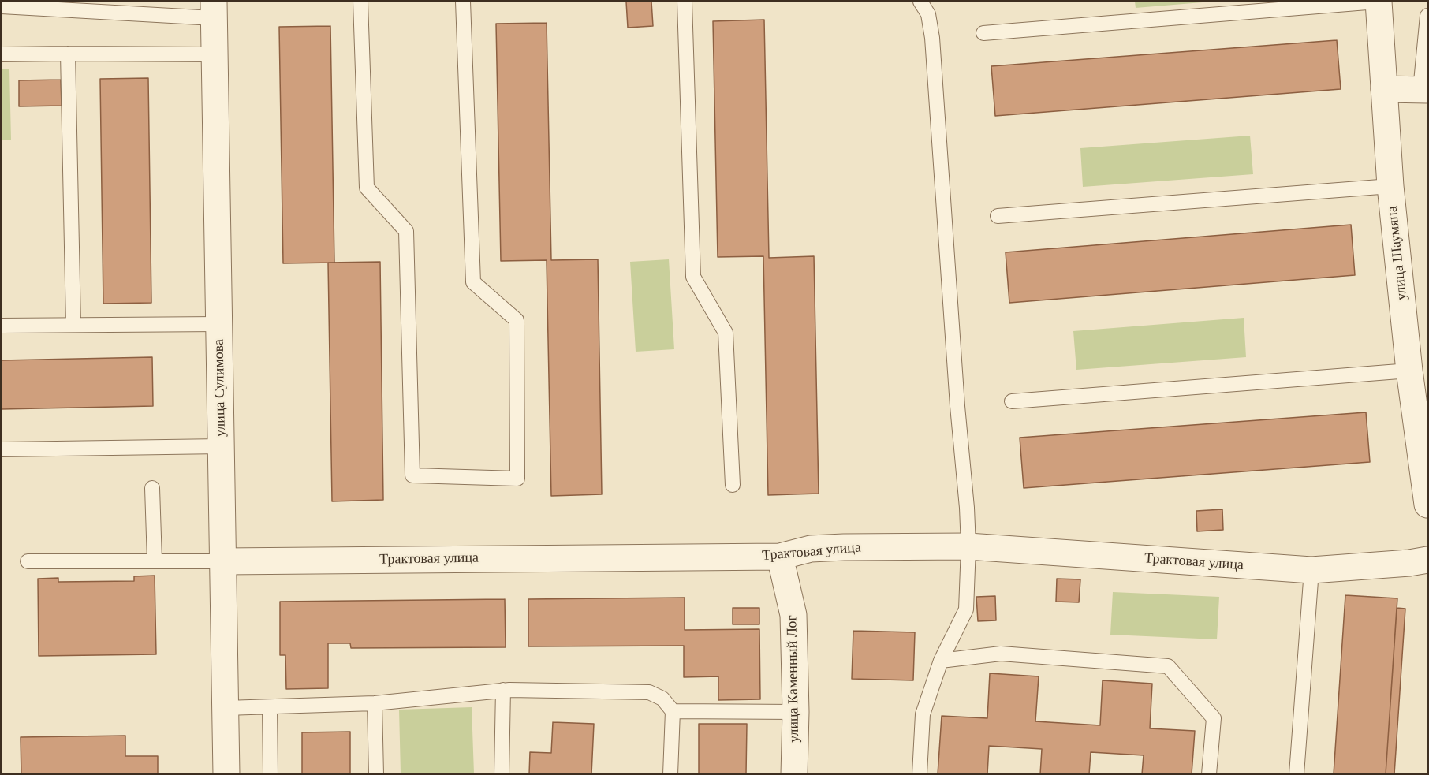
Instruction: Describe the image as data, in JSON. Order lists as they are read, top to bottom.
{
  "streets": {
    "street": [
      "улица Шаумяна",
      "улица Сулимова",
      "Трактовая улица",
      "улица Каменный Лог"
    ]
  },
  "crossings": [
    ["улица Сулимова", "Трактовая улица"],
    ["Трактовая улица", "улица Каменный Лог"]
  ]
}
